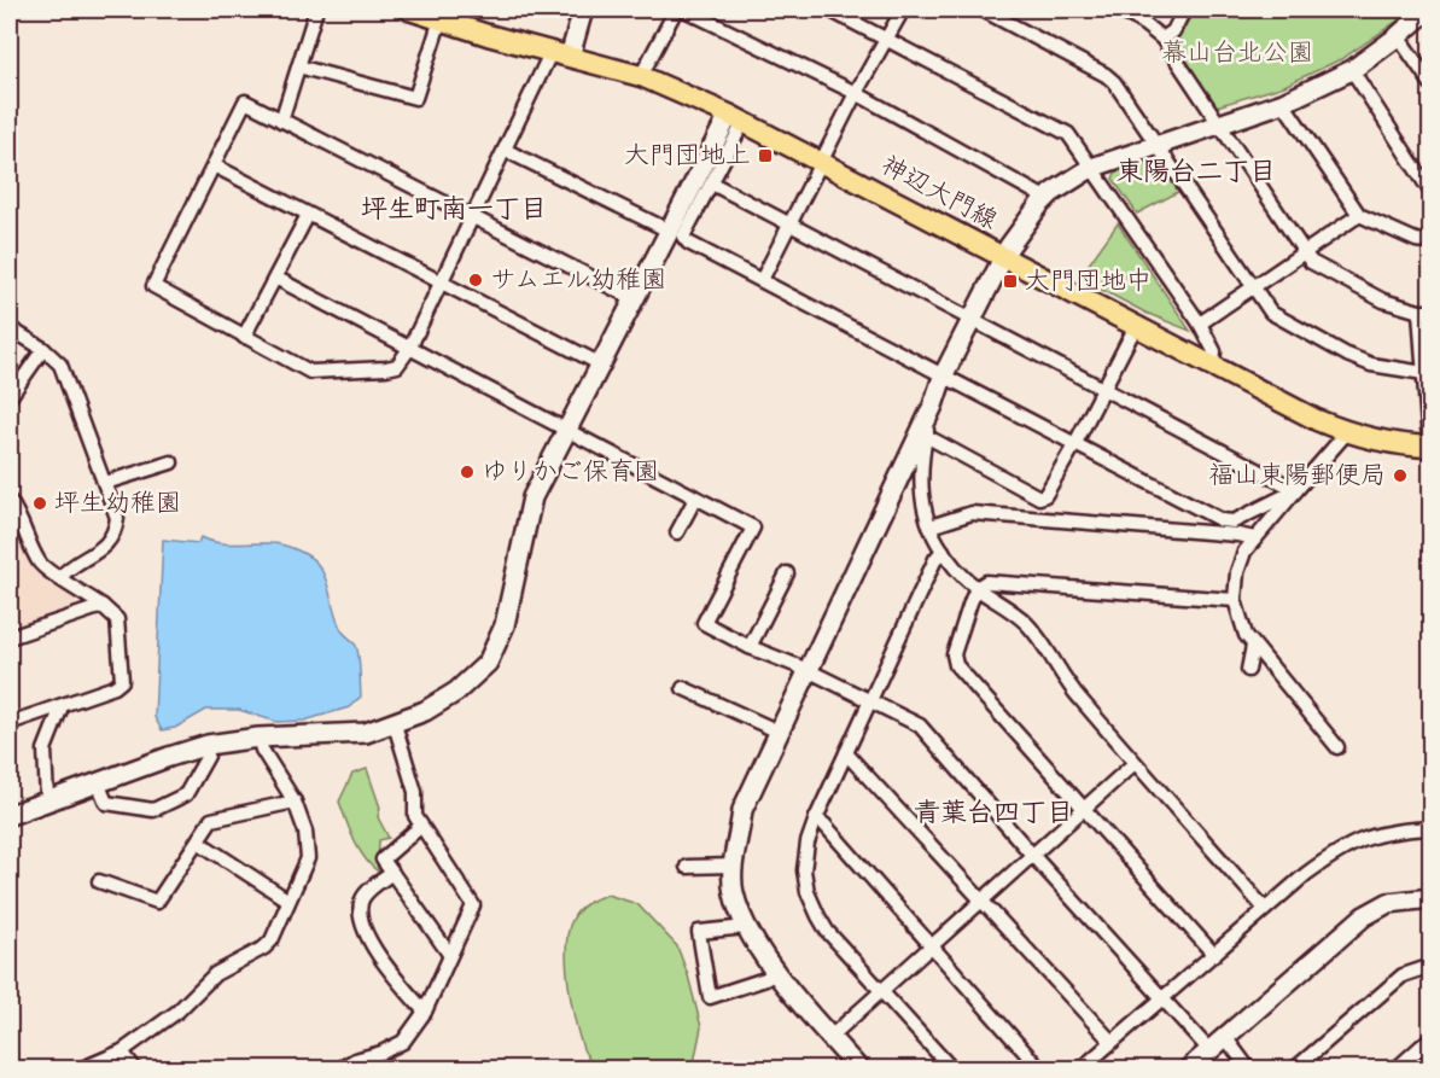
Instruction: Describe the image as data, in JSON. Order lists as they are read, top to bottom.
{
  "streets": {
    "main road": ["神辺大門線"]
  },
  "districts": ["東陽台二丁目", "坪生町南一丁目", "青葉台四丁目"],
  "parks": ["幕山台北公園"],
  "places": {
    "transit": ["大門団地上", "大門団地中"],
    "other": [
      "サムエル幼稚園",
      "ゆりかご保育園",
      "福山東陽郵便局",
      "坪生幼稚園"
    ]
  }
}
